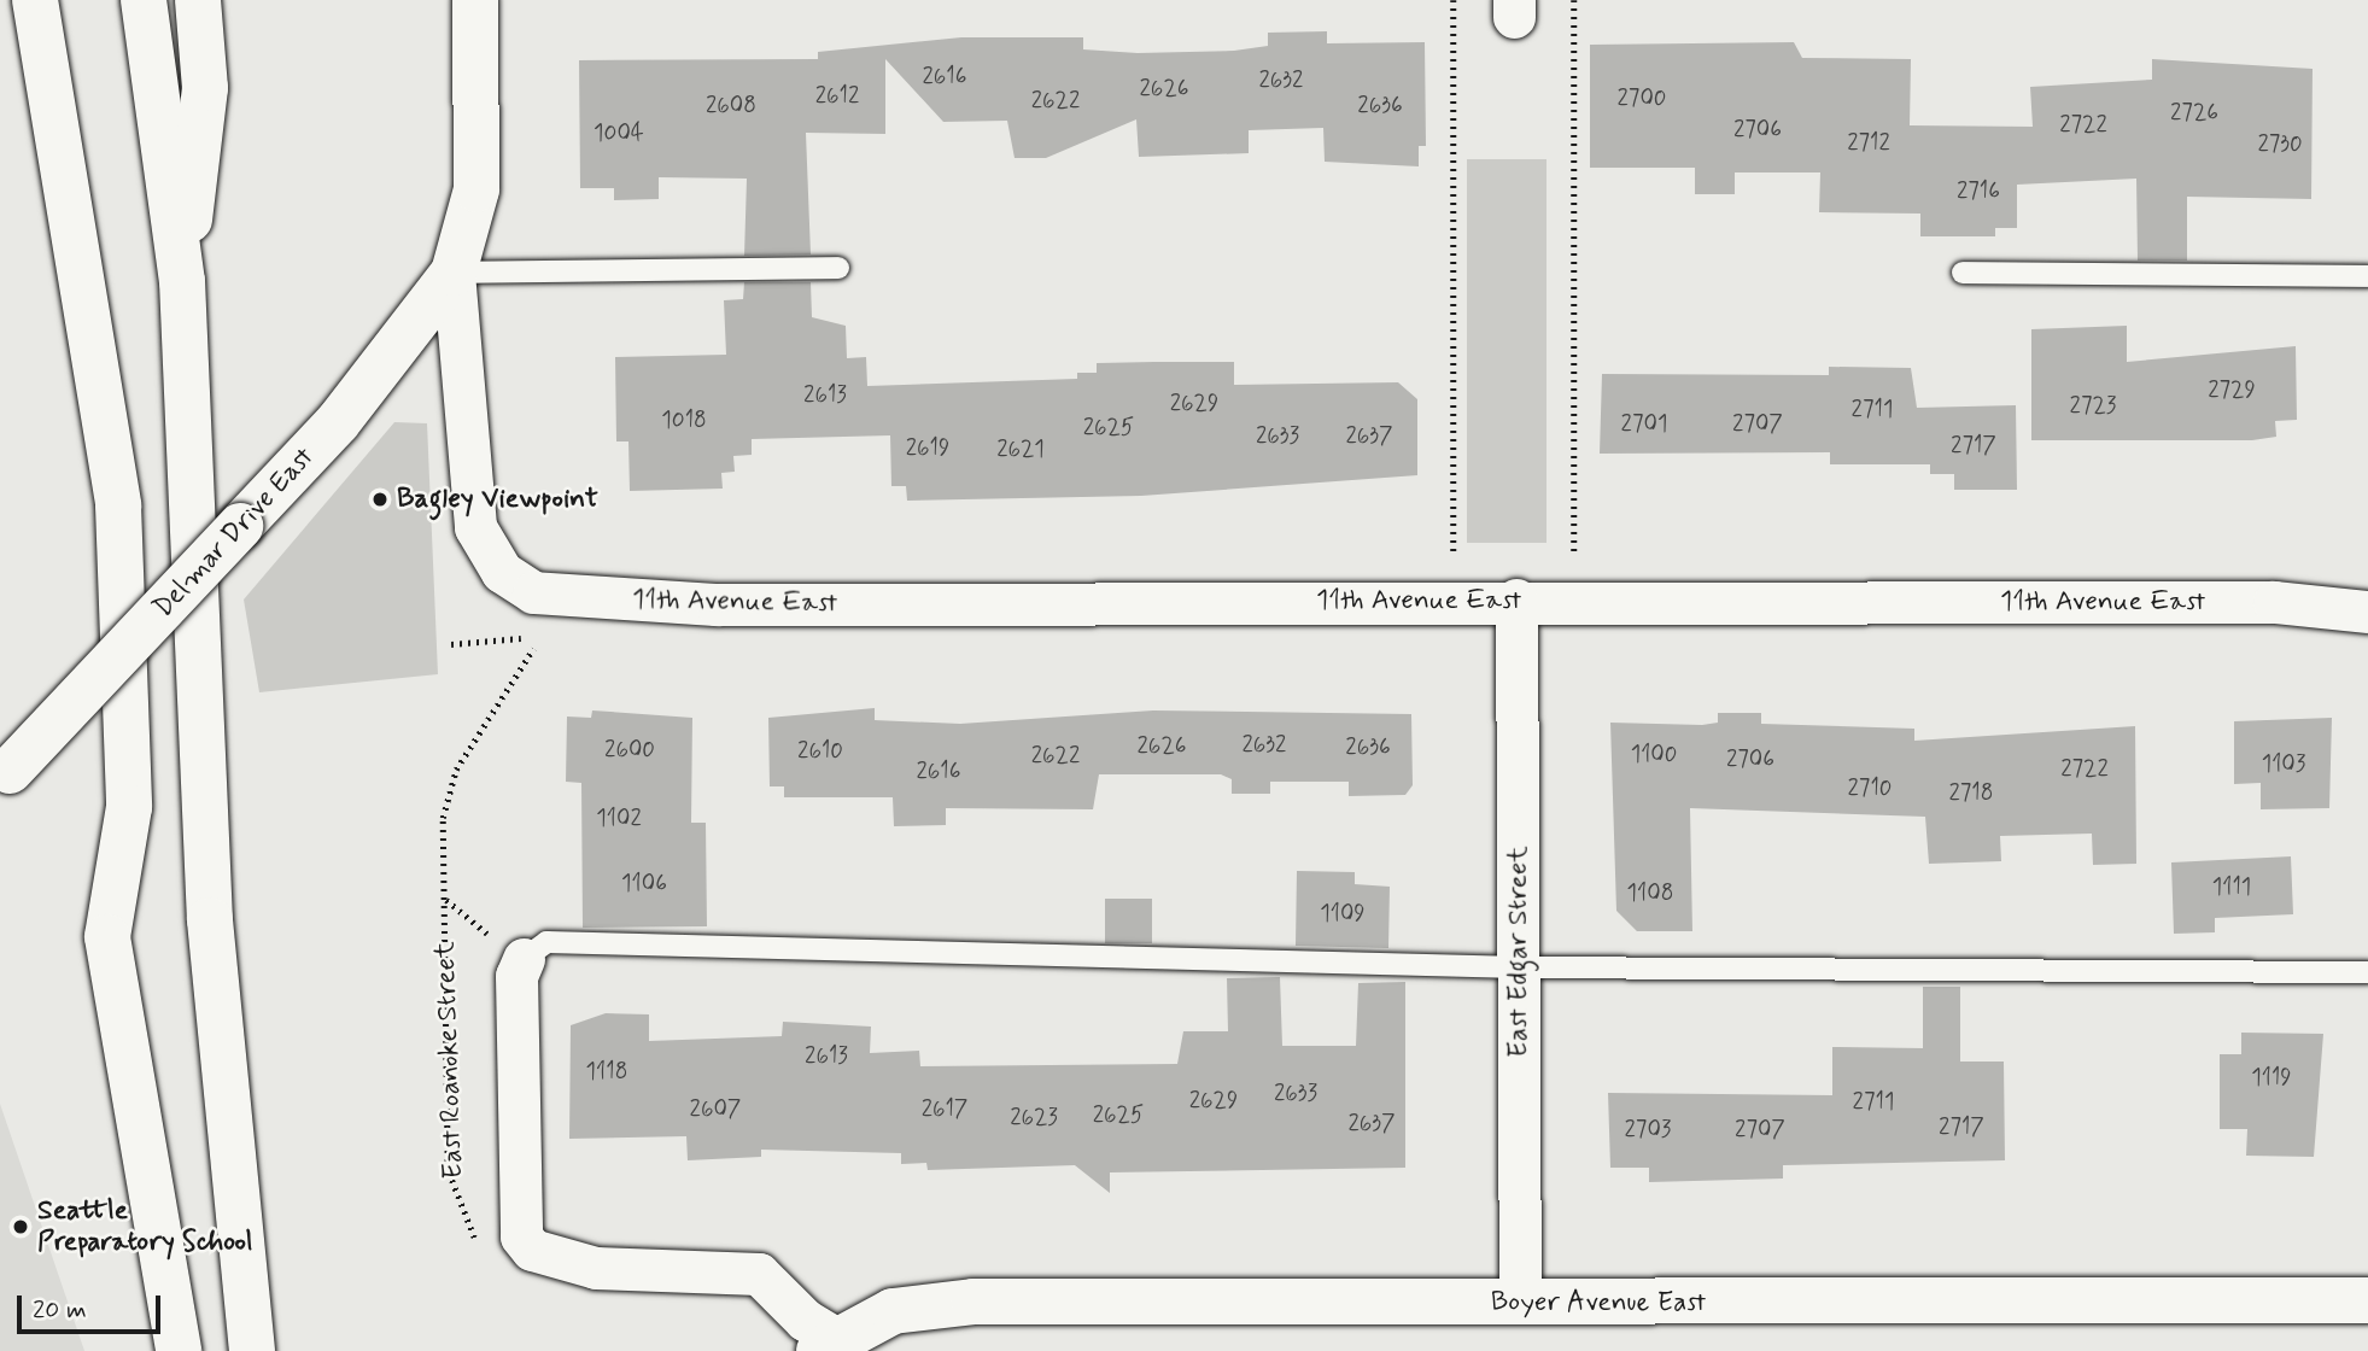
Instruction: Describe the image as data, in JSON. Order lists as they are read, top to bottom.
{
  "streets": {
    "main road": ["Delmar Drive East", "Boyer Avenue East"],
    "street": ["11th Avenue East", "East Edgar Street"],
    "path": ["East Roanoke Street"]
  },
  "crossings": [
    ["Delmar Drive East", "11th Avenue East"],
    ["11th Avenue East", "East Edgar Street"],
    ["East Edgar Street", "Boyer Avenue East"],
    ["East Roanoke Street", "Boyer Avenue East"]
  ],
  "places": ["Bagley Viewpoint", "Seattle Preparatory School"],
  "house_numbers": [
    "2616",
    "2632",
    "2626",
    "2612",
    "2700",
    "2622",
    "2608",
    "2636",
    "2726",
    "2722",
    "2706",
    "1004",
    "2712",
    "2730",
    "2716",
    "2729",
    "2613",
    "2629",
    "2723",
    "2711",
    "1018",
    "2701",
    "2707",
    "2625",
    "2633",
    "2637",
    "2717",
    "2619",
    "2621",
    "2632",
    "2626",
    "2636",
    "2600",
    "2610",
    "1100",
    "2622",
    "2706",
    "1103",
    "2722",
    "2616",
    "2710",
    "2718",
    "1102",
    "1106",
    "1111",
    "1108",
    "1109",
    "2613",
    "1118",
    "1119",
    "2633",
    "2629",
    "2711",
    "2607",
    "2617",
    "2625",
    "2623",
    "2637",
    "2717",
    "2703",
    "2707"
  ],
  "scale_bar": "20 m"
}
